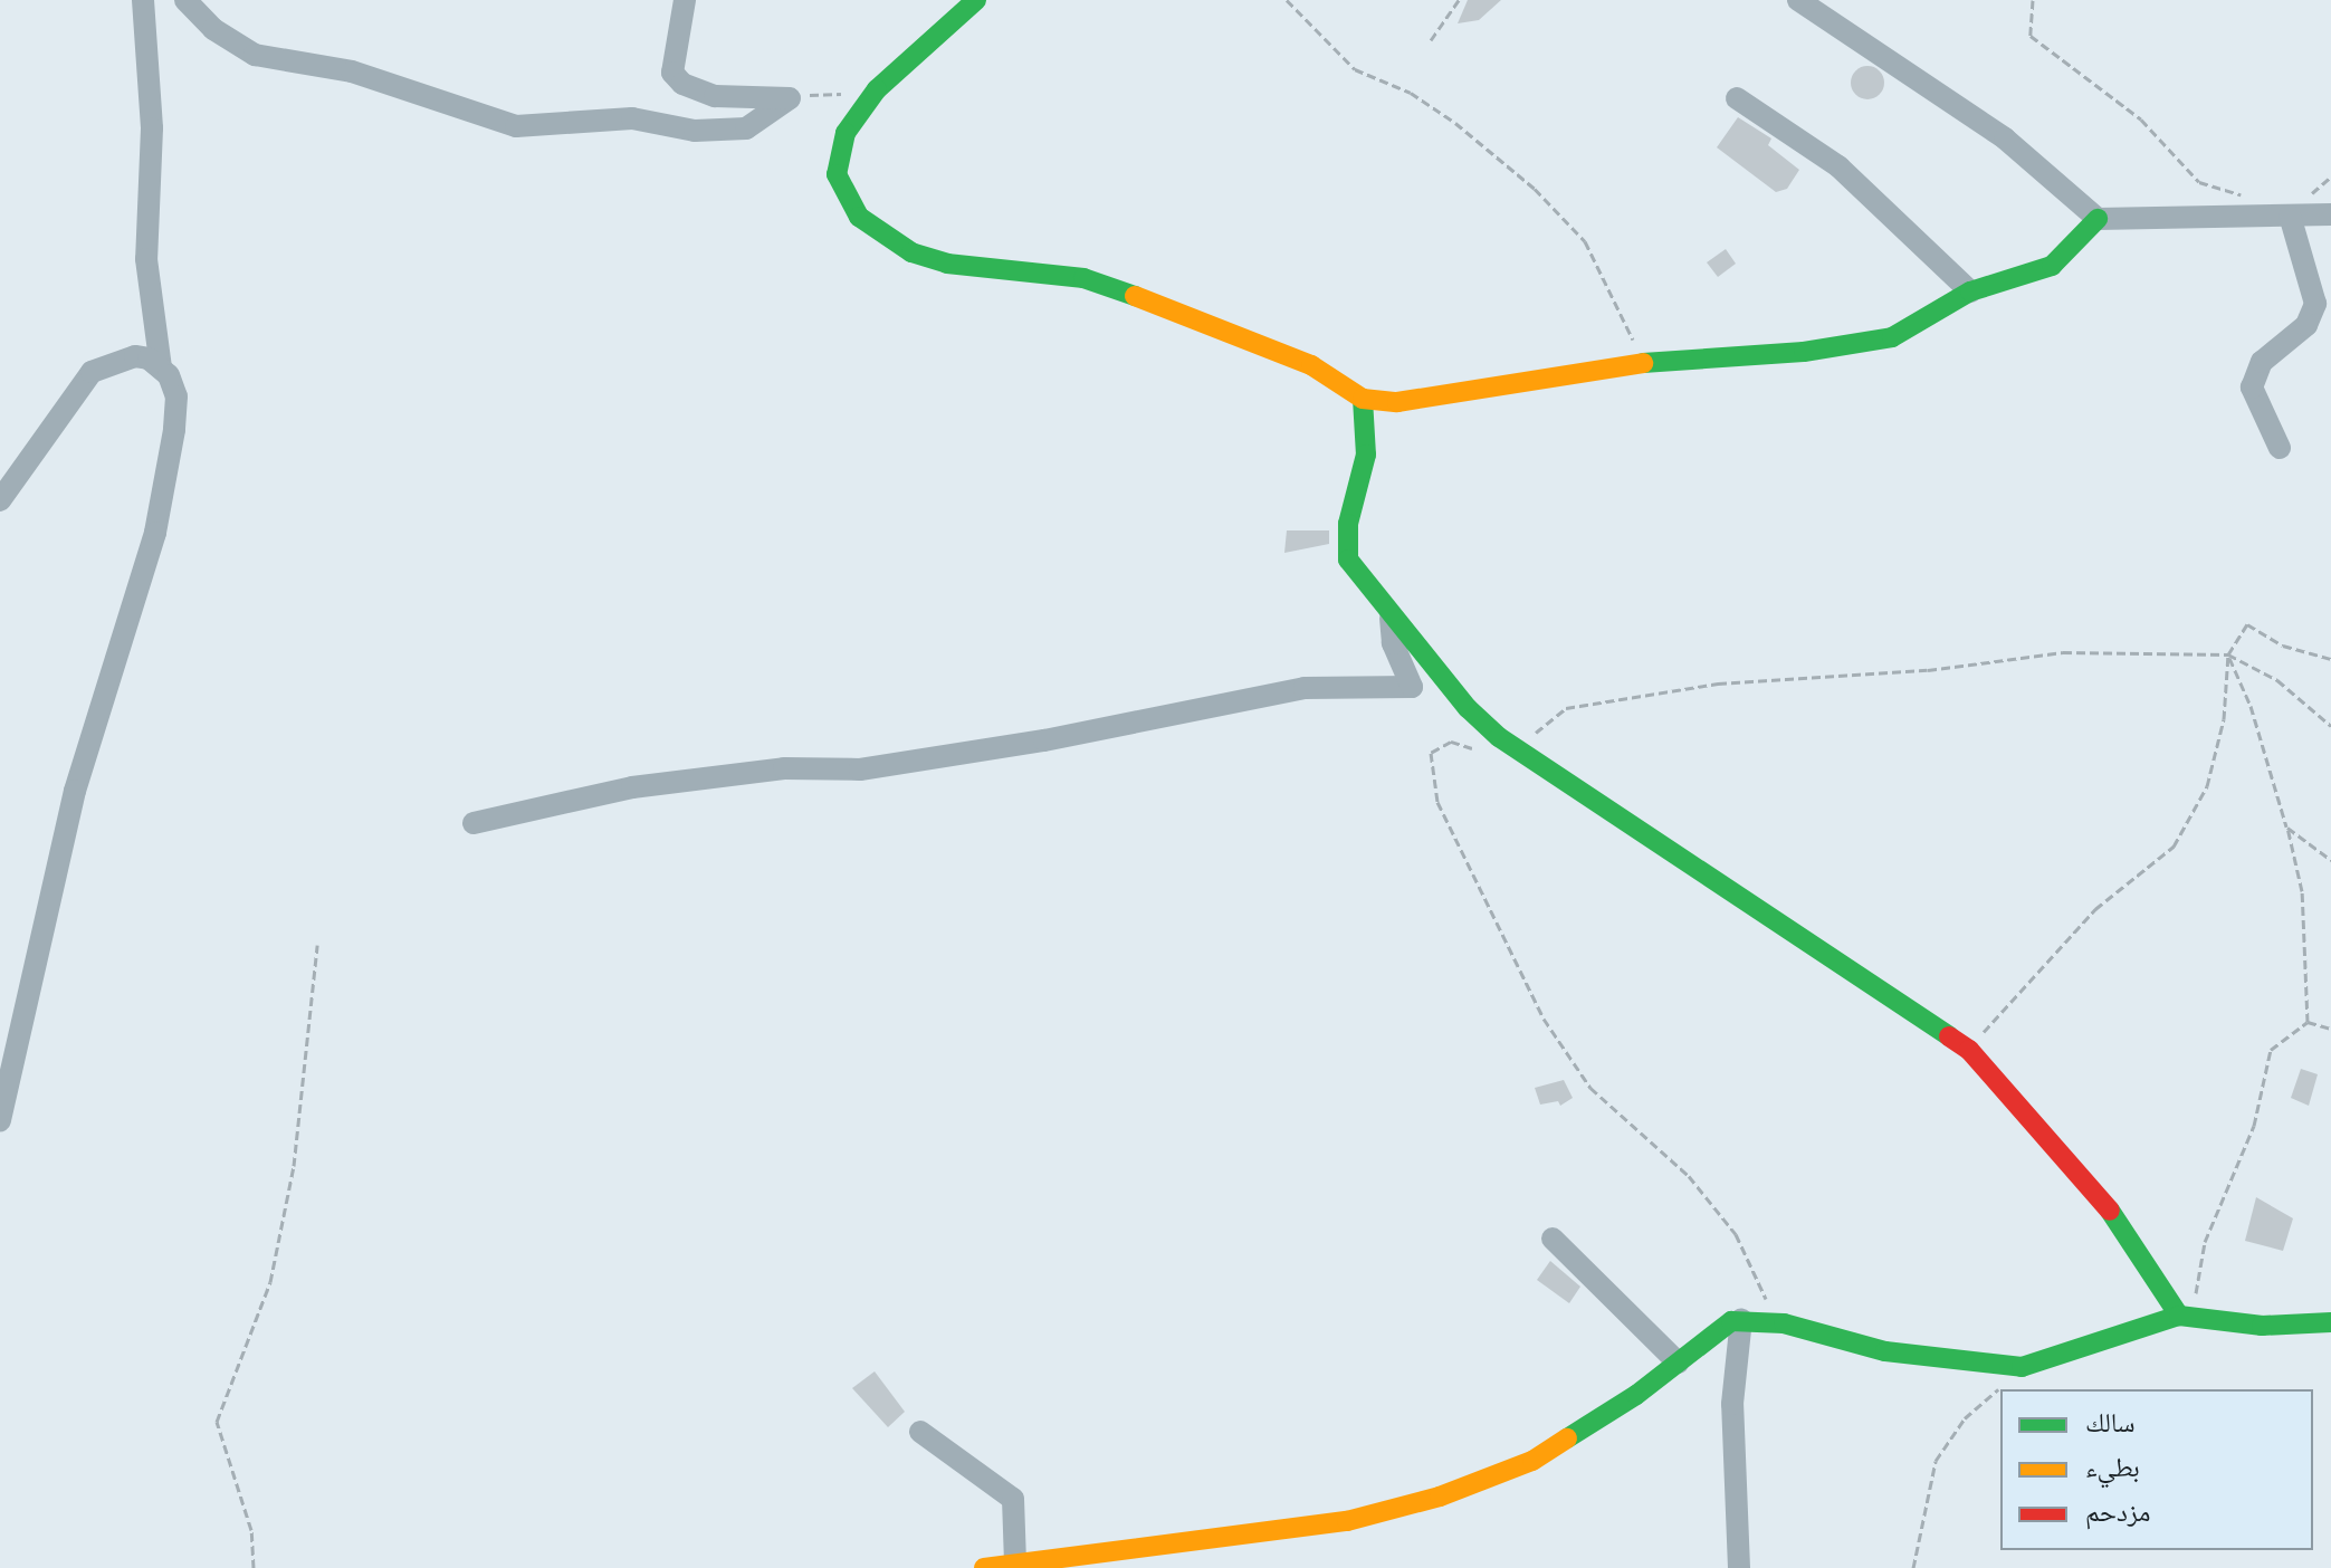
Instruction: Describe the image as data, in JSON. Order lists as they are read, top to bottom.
{
  "legend": ["سالك", "بطيء", "مزدحم"]
}
